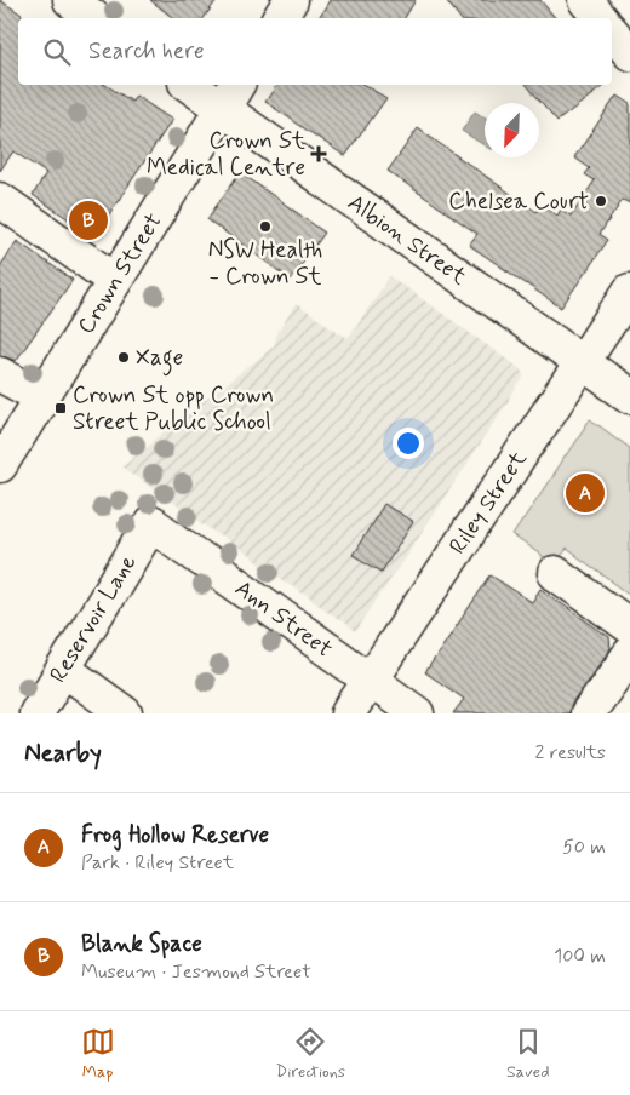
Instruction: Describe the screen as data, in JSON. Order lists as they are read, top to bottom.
{
  "streets": {
    "street": [
      "Albion Street",
      "Crown Street",
      "Riley Street",
      "Reservoir Lane",
      "Ann Street"
    ]
  },
  "crossings": [
    ["Albion Street", "Crown Street"],
    ["Albion Street", "Riley Street"],
    ["Riley Street", "Ann Street"],
    ["Reservoir Lane", "Ann Street"]
  ],
  "places": {
    "health": ["Crown St Medical Centre"],
    "other": ["Chelsea Court", "NSW Health - Crown St", "Xage"],
    "transit": ["Crown St opp Crown Street Public School"]
  },
  "north": "bottom left",
  "page": {
    "search": "Search here",
    "pins": ["B", "A"],
    "heading": ["Nearby", "2 results"],
    "list": [
      {
        "mark": "A",
        "name": "Frog Hollow Reserve",
        "note": "Park · Riley Street",
        "value": "50 m"
      },
      {
        "mark": "B",
        "name": "Blank Space",
        "note": "Museum · Jesmond Street",
        "value": "100 m"
      }
    ],
    "nav": ["Map", "Directions", "Saved"]
  }
}
